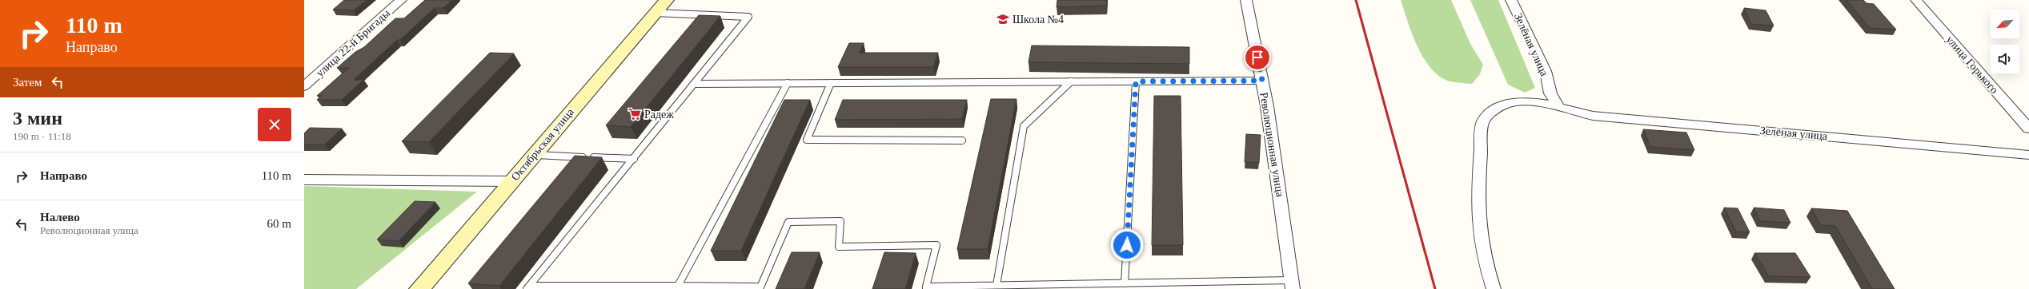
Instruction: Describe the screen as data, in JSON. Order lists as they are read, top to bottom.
{
  "streets": {
    "main road": ["Октябрьская улица"],
    "street": [
      "улица 22-й Бригады",
      "Зелёная улица",
      "улица Горького",
      "Революционная улица"
    ]
  },
  "places": {
    "school or university": ["Школа №4"],
    "supermarket": ["Радеж"]
  },
  "north": "bottom left",
  "page": {
    "turn": ["110 m", "Направо"],
    "then": "Затем",
    "heading": ["3 мин", "190 m · 11:18"],
    "list": [
      {
        "name": "Направо",
        "value": "110 m"
      },
      {
        "name": "Налево",
        "note": "Революционная улица",
        "value": "60 m"
      }
    ]
  }
}
